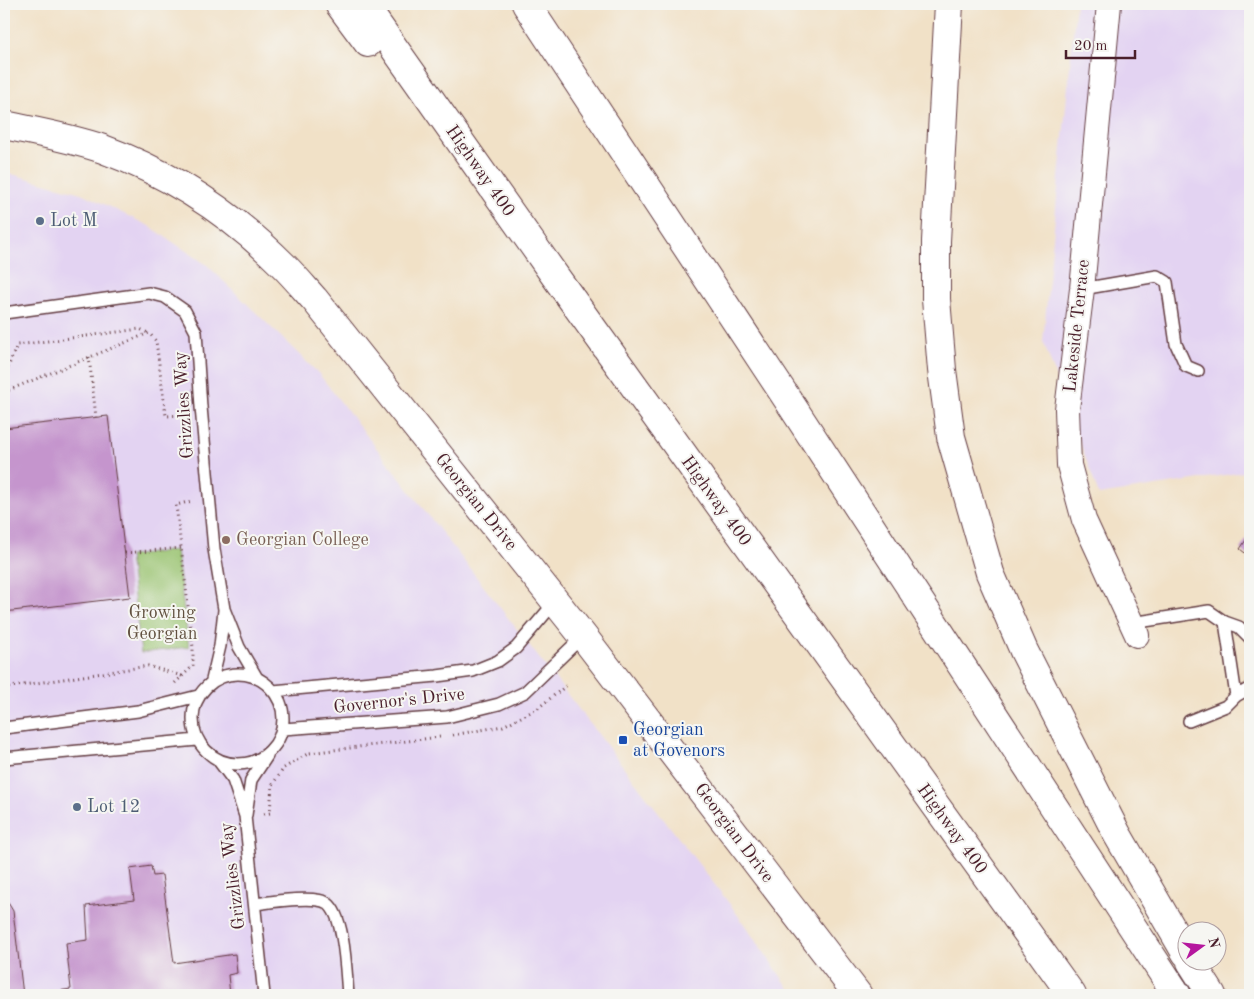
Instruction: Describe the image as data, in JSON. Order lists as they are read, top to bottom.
{
  "streets": {
    "main road": ["Highway 400", "Georgian Drive"],
    "street": ["Lakeside Terrace"],
    "lane": ["Grizzlies Way", "Governor's Drive"]
  },
  "crossings": [
    ["Grizzlies Way", "Governor's Drive"],
    ["Georgian Drive", "Governor's Drive"]
  ],
  "parks": ["Growing Georgian"],
  "places": {
    "other": ["Lot M", "Georgian College", "Lot 12"],
    "transit": ["Georgian at Govenors"]
  },
  "scale_bar": "20 m",
  "north": "right"
}
